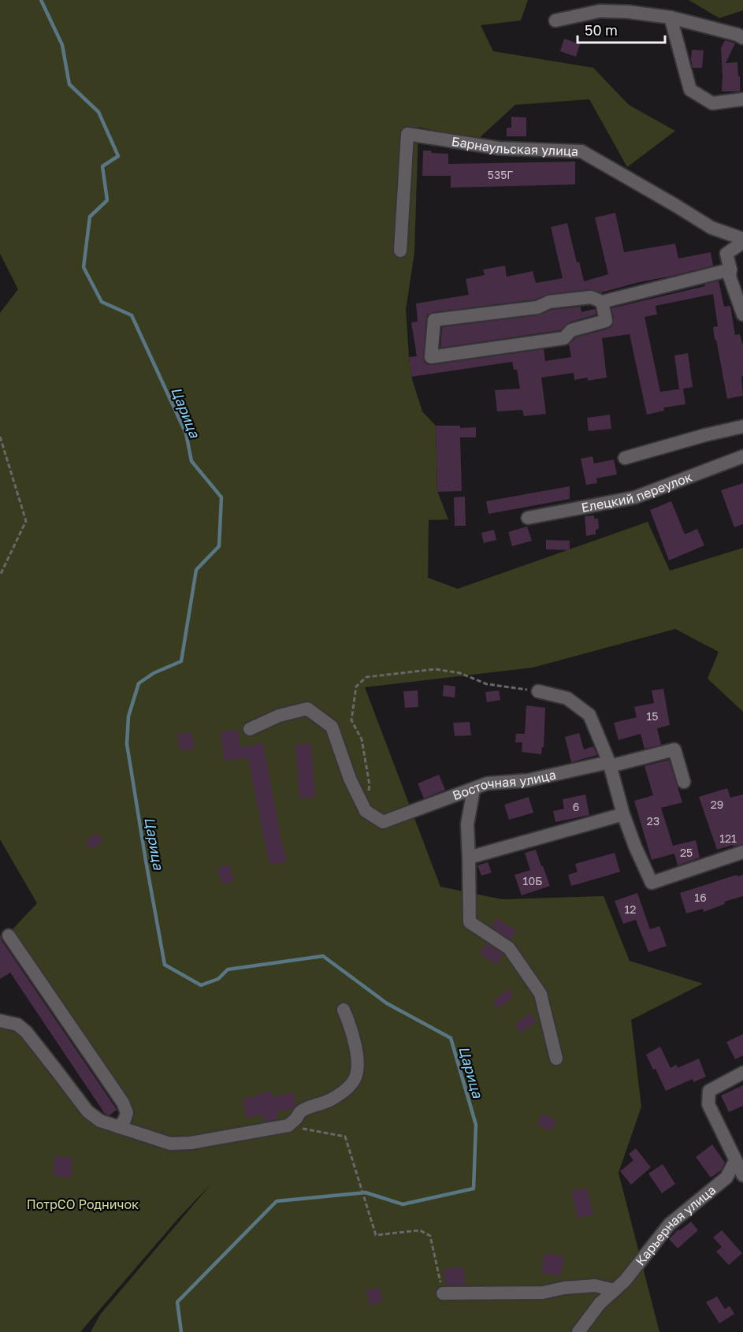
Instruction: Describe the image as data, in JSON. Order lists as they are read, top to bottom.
{
  "streets": {
    "street": [
      "Барнаульская улица",
      "Елецкий переулок",
      "Восточная улица",
      "Карьерная улица"
    ]
  },
  "water": ["Царица"],
  "parks": ["ПотрСО Родничок"],
  "house_numbers": [
    "535Г",
    "15",
    "29",
    "6",
    "23",
    "121",
    "25",
    "10Б",
    "16",
    "12"
  ],
  "scale_bar": "50 m"
}
